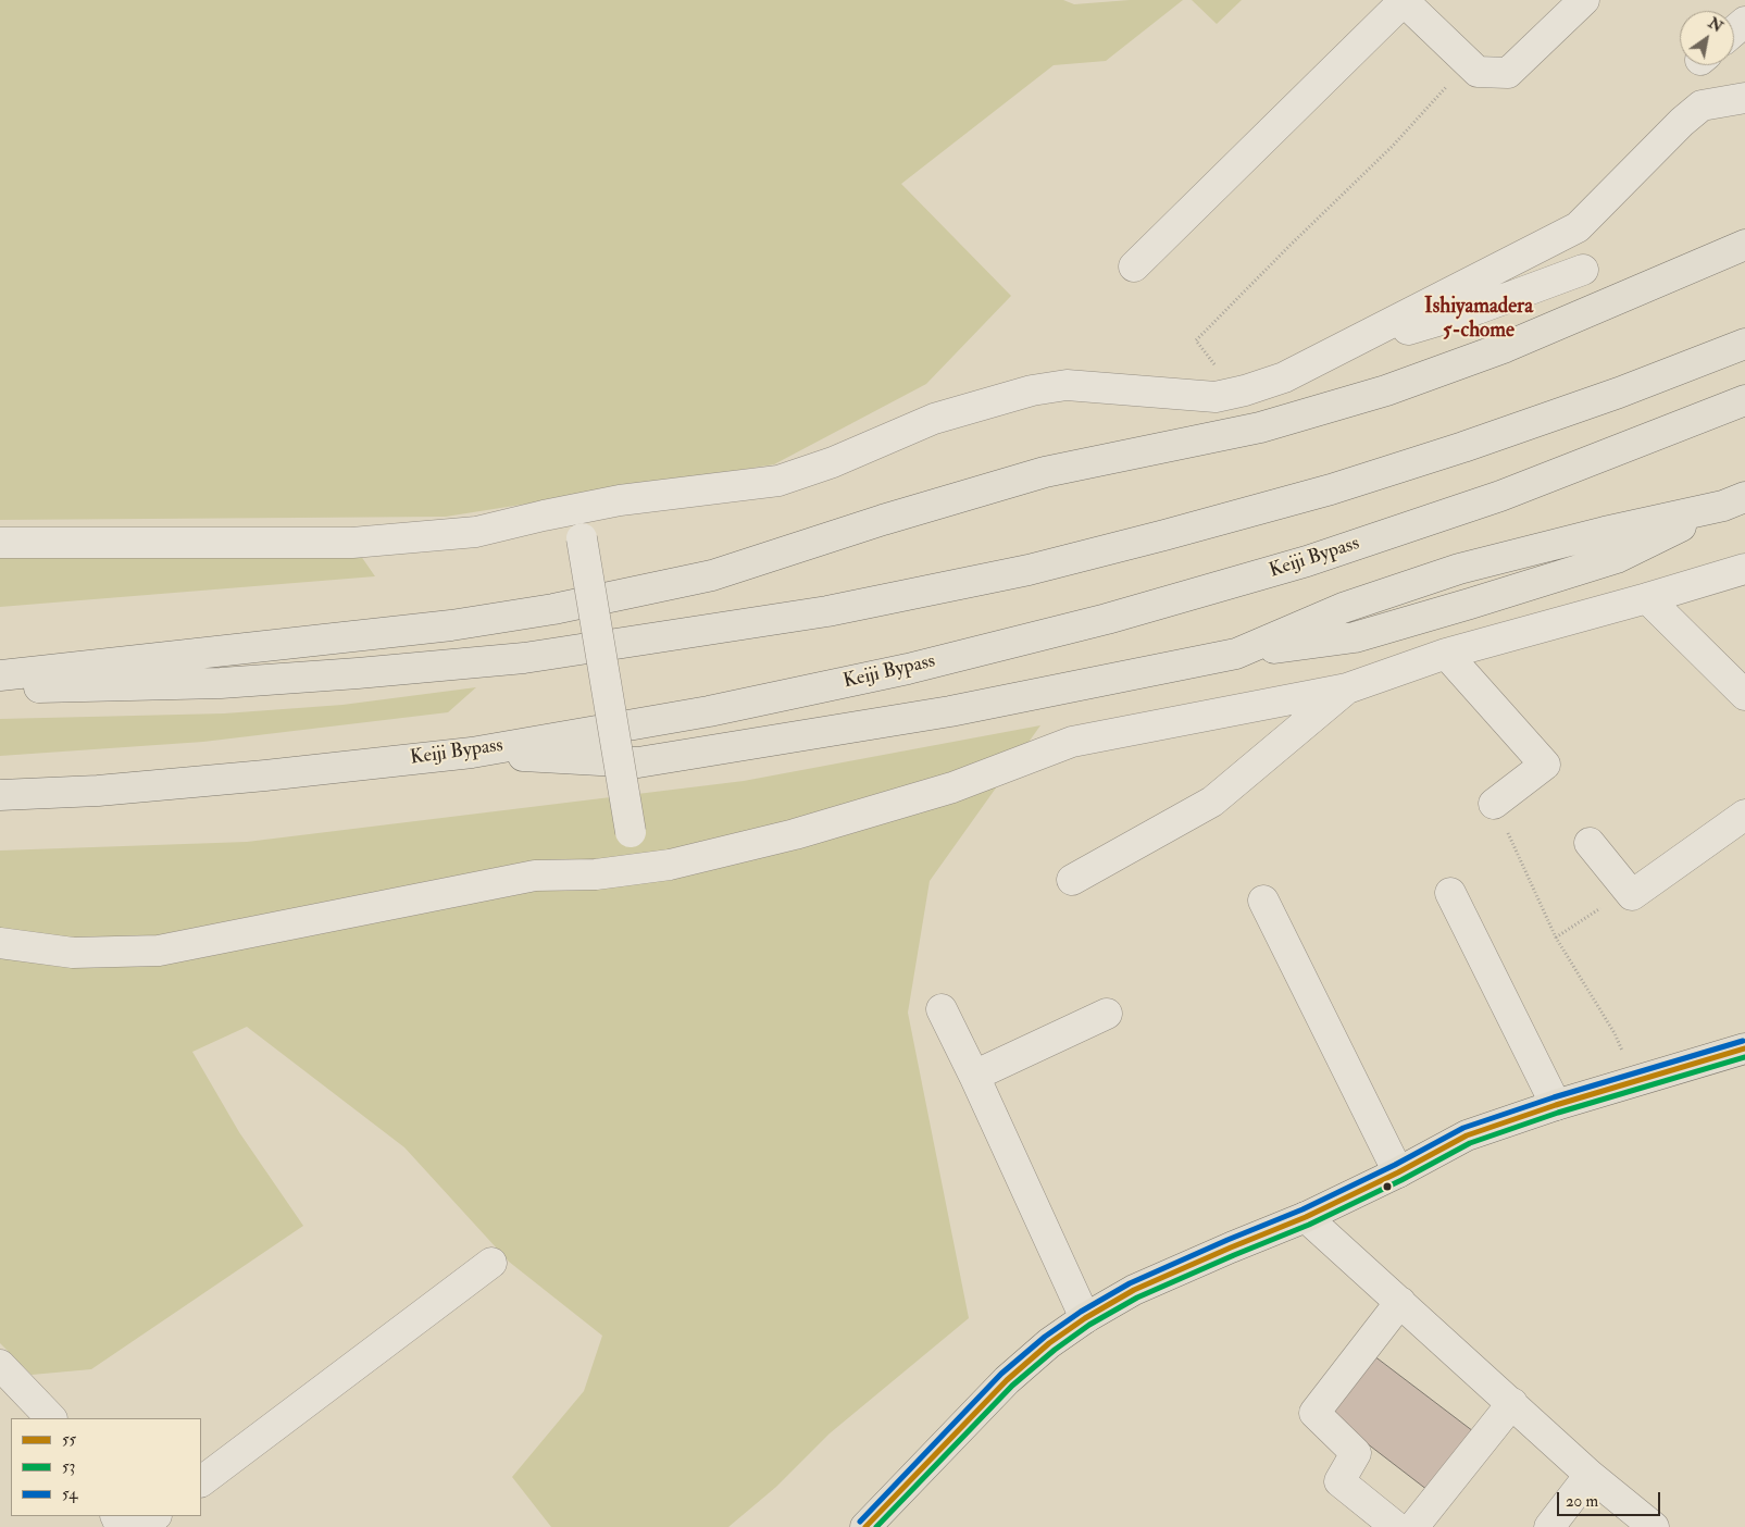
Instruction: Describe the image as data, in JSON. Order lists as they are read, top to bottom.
{
  "streets": {
    "main road": ["Keiji Bypass"]
  },
  "districts": ["Ishiyamadera 5-chome"],
  "lines": ["transit line 54", "transit line 55", "transit line 53"],
  "legend": ["55", "53", "54"],
  "scale_bar": "20 m",
  "north": "top right"
}
